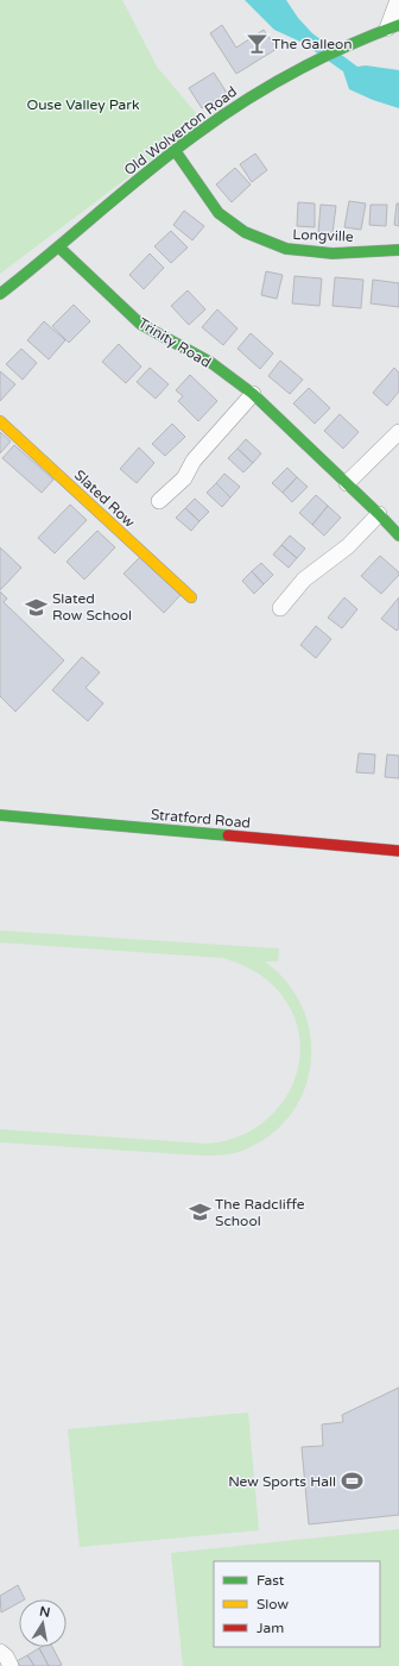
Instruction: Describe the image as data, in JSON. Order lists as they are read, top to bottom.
{
  "streets": {
    "street": [
      "Old Wolverton Road",
      "Longville",
      "Trinity Road",
      "Slated Row",
      "Stratford Road"
    ]
  },
  "crossings": [
    ["Old Wolverton Road", "Longville"],
    ["Old Wolverton Road", "Trinity Road"]
  ],
  "parks": ["Ouse Valley Park"],
  "places": {
    "bar": ["The Galleon"],
    "school or university": ["Slated Row School", "The Radcliffe School"],
    "sports": ["New Sports Hall"]
  },
  "legend": ["Fast", "Slow", "Jam"],
  "north": "top"
}
